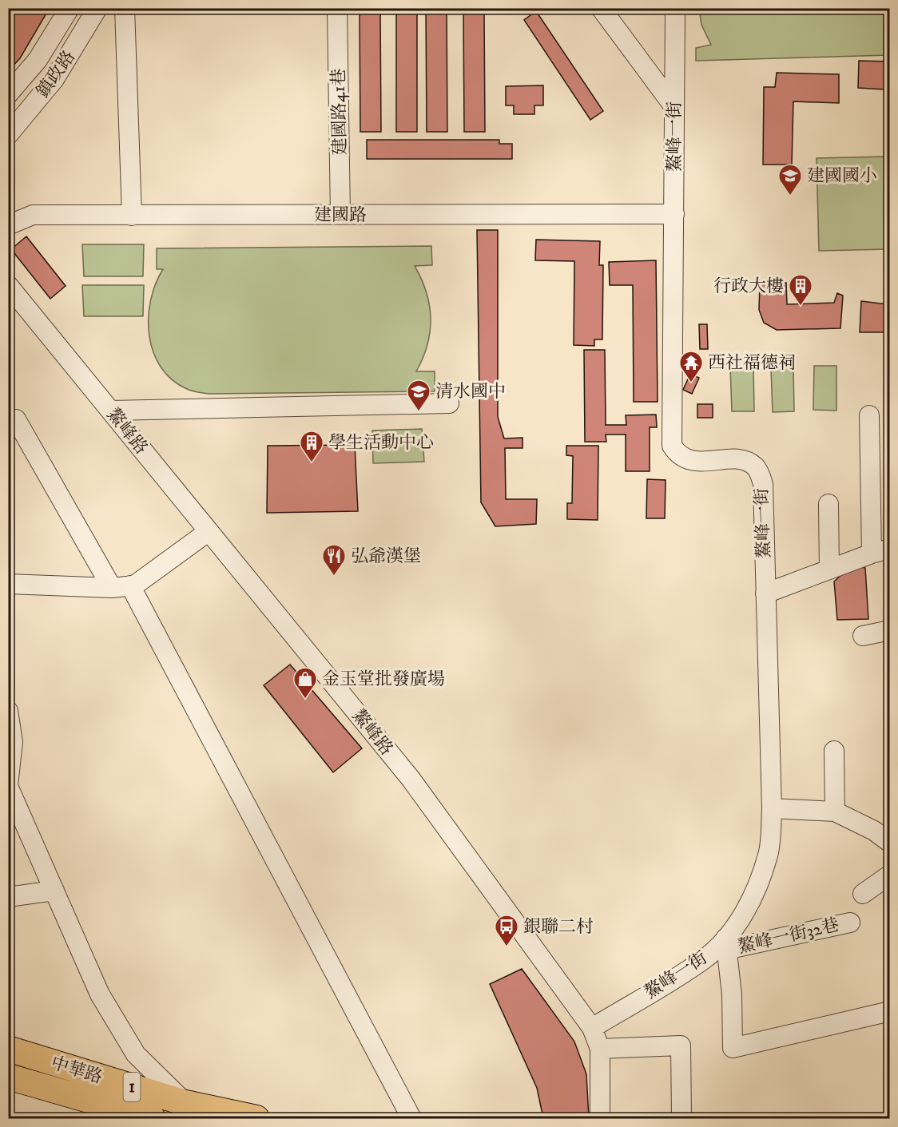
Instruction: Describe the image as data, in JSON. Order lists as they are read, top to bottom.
{
  "streets": {
    "main road": ["中華路", "1"],
    "street": [
      "鎮政路",
      "建國路41巷",
      "鰲峰一街",
      "建國路",
      "鰲峰路",
      "鰲峰一街32巷"
    ]
  },
  "crossings": [
    ["建國路41巷", "建國路"],
    ["鰲峰一街", "建國路"],
    ["鰲峰一街", "鰲峰路"],
    ["鰲峰一街", "鰲峰一街32巷"]
  ],
  "places": {
    "school or university": ["建國國小", "清水國中"],
    "building": ["行政大樓", "學生活動中心"],
    "temple": ["西社福德祠"],
    "restaurant": ["弘爺漢堡"],
    "shop": ["金玉堂批發廣場"],
    "bus stop": ["銀聯二村"]
  }
}
